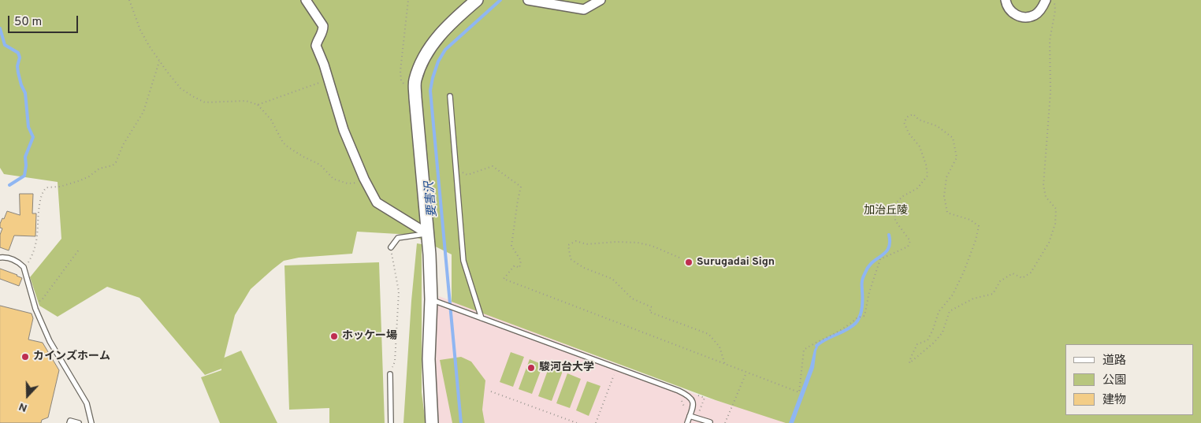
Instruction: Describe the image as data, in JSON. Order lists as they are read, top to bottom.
{
  "water": ["要害沢"],
  "parks": ["加治丘陵"],
  "places": [
    "Surugadai Sign",
    "ホッケー場",
    "カインズホーム",
    "駿河台大学"
  ],
  "legend": ["道路", "公園", "建物"],
  "scale_bar": "50 m",
  "north": "bottom"
}
